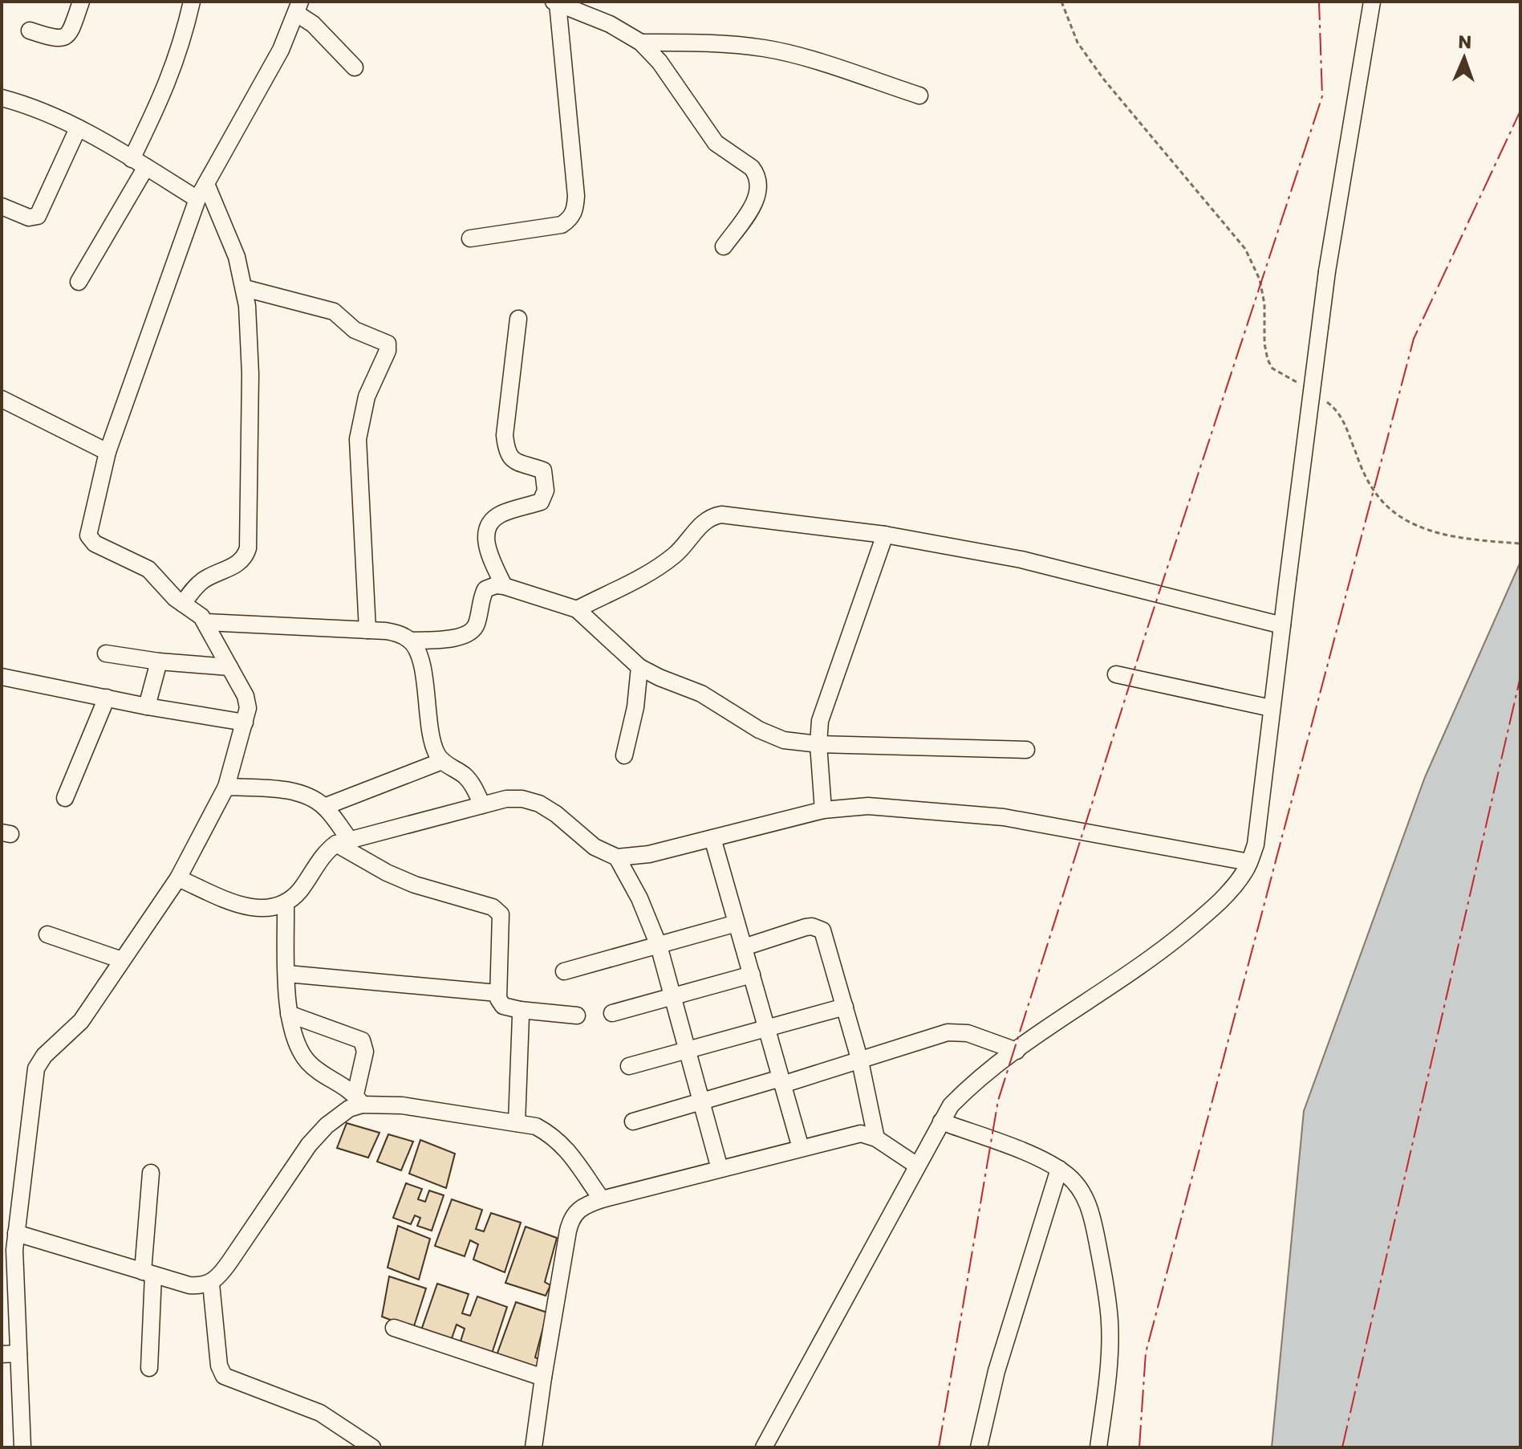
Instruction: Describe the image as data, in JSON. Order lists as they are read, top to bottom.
{
  "north": "top"
}
